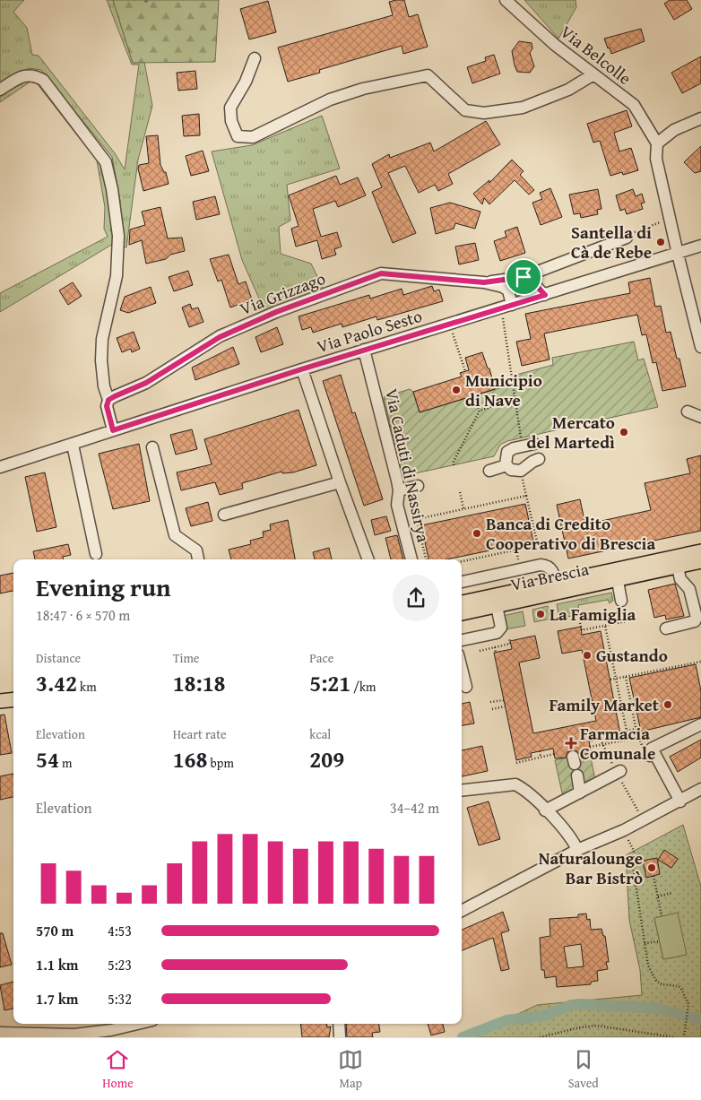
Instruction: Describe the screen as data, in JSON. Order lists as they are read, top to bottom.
{
  "streets": {
    "main road": ["Via Brescia"],
    "street": [
      "Via Belcolle",
      "Via Grizzago",
      "Via Paolo Sesto",
      "Via Caduti di Nassirya"
    ]
  },
  "crossings": [
    ["Via Grizzago", "Via Paolo Sesto"],
    ["Via Paolo Sesto", "Via Caduti di Nassirya"]
  ],
  "places": {
    "other": [
      "Santella di Cà de Rebe",
      "Municipio di Nave",
      "Mercato del Martedì",
      "Banca di Credito Cooperativo di Brescia",
      "La Famiglia",
      "Gustando",
      "Family Market",
      "Naturalounge Bar Bistrò"
    ],
    "health": ["Farmacia Comunale"]
  },
  "page": {
    "heading": ["Evening run", "18:47 · 6 × 570 m"],
    "stats": [
      ["Distance", "3.42 km"],
      ["Time", "18:18"],
      ["Pace", "5:21 /km"],
      ["Elevation", "54 m"],
      ["Heart rate", "168 bpm"],
      ["kcal", "209"]
    ],
    "chart": ["Elevation", "34–42 m"],
    "list": [
      {
        "name": "570 m",
        "note": "4:53"
      },
      {
        "name": "1.1 km",
        "note": "5:23"
      },
      {
        "name": "1.7 km",
        "note": "5:32"
      }
    ],
    "tabs": ["Home", "Map", "Saved"]
  }
}
